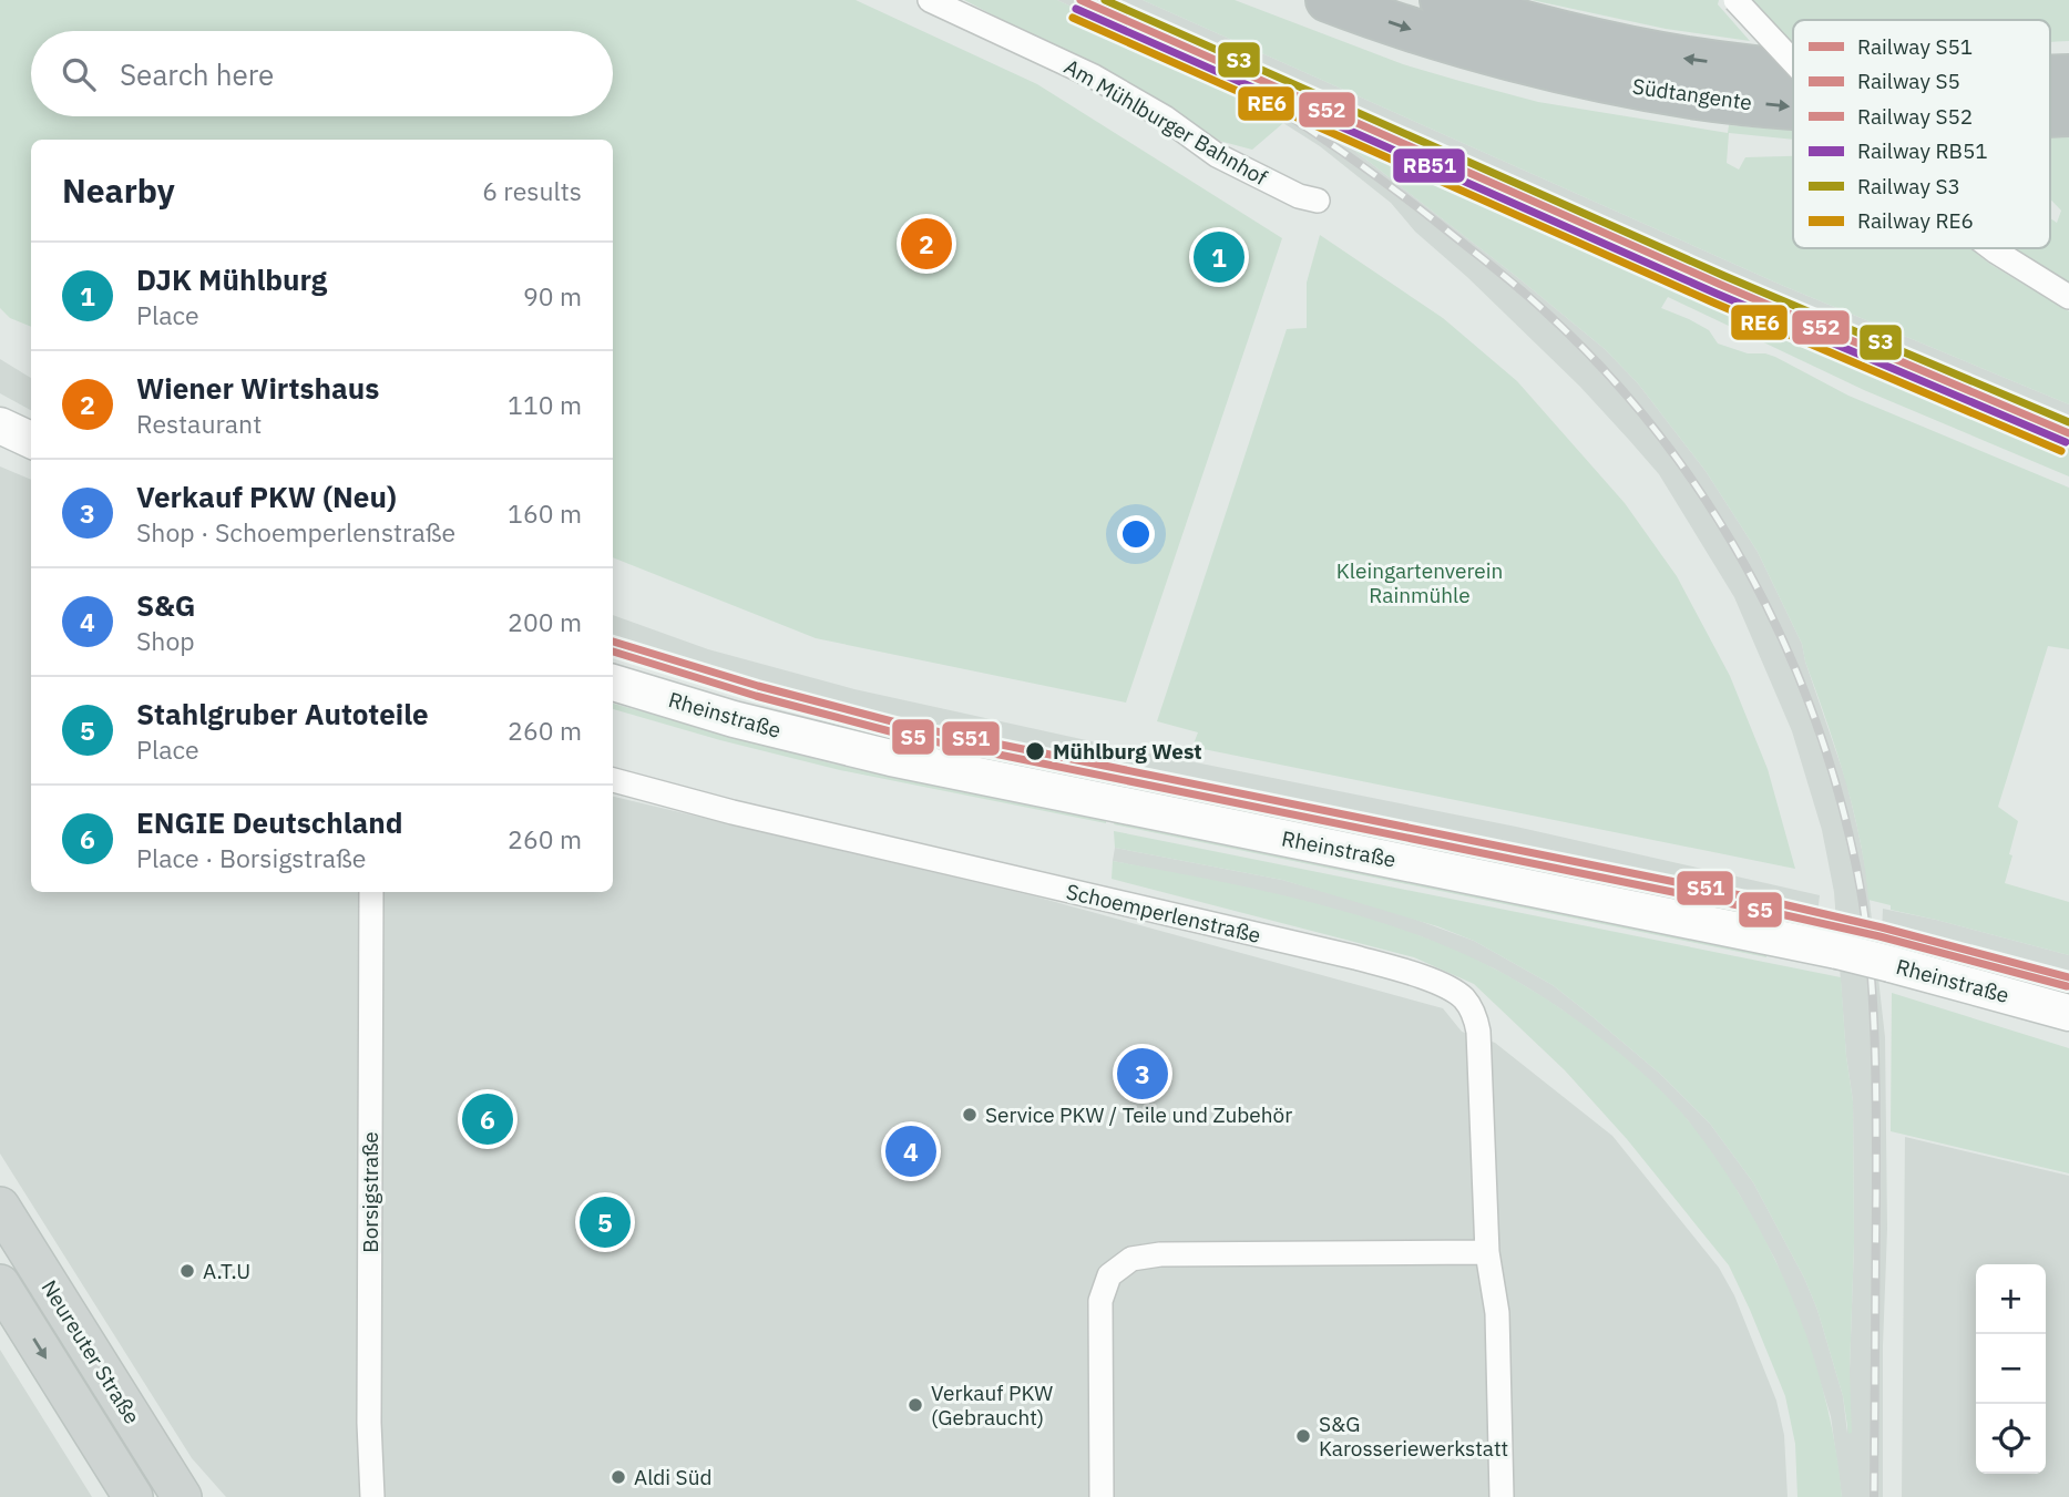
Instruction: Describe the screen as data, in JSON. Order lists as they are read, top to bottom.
{
  "streets": {
    "highway": ["Südtangente"],
    "main road": ["Rheinstraße", "Neureuter Straße"],
    "street": ["Am Mühlburger Bahnhof", "Schoemperlenstraße", "Borsigstraße"]
  },
  "parks": ["Kleingartenverein Rainmühle"],
  "places": [
    "Mühlburg West",
    "Service PKW / Teile und Zubehör",
    "A.T.U",
    "Verkauf PKW (Gebraucht)",
    "S&G Karosseriewerkstatt",
    "Aldi Süd"
  ],
  "lines": [
    "rail line S52",
    "rail line S3",
    "rail line RB51",
    "rail line RE6",
    "rail line S51",
    "rail line S5"
  ],
  "legend": [
    "Railway S51",
    "Railway S5",
    "Railway S52",
    "Railway RB51",
    "Railway S3",
    "Railway RE6"
  ],
  "page": {
    "search": "Search here",
    "heading": ["Nearby", "6 results"],
    "pins": [
      "2",
      "1",
      "3",
      "6",
      "4",
      "5"
    ],
    "list": [
      {
        "mark": "1",
        "name": "DJK Mühlburg",
        "note": "Place",
        "value": "90 m"
      },
      {
        "mark": "2",
        "name": "Wiener Wirtshaus",
        "note": "Restaurant",
        "value": "110 m"
      },
      {
        "mark": "3",
        "name": "Verkauf PKW (Neu)",
        "note": "Shop · Schoemperlenstraße",
        "value": "160 m"
      },
      {
        "mark": "4",
        "name": "S&G",
        "note": "Shop",
        "value": "200 m"
      },
      {
        "mark": "5",
        "name": "Stahlgruber Autoteile",
        "note": "Place",
        "value": "260 m"
      },
      {
        "mark": "6",
        "name": "ENGIE Deutschland",
        "note": "Place · Borsigstraße",
        "value": "260 m"
      }
    ],
    "map_buttons": ["+", "−"]
  }
}
